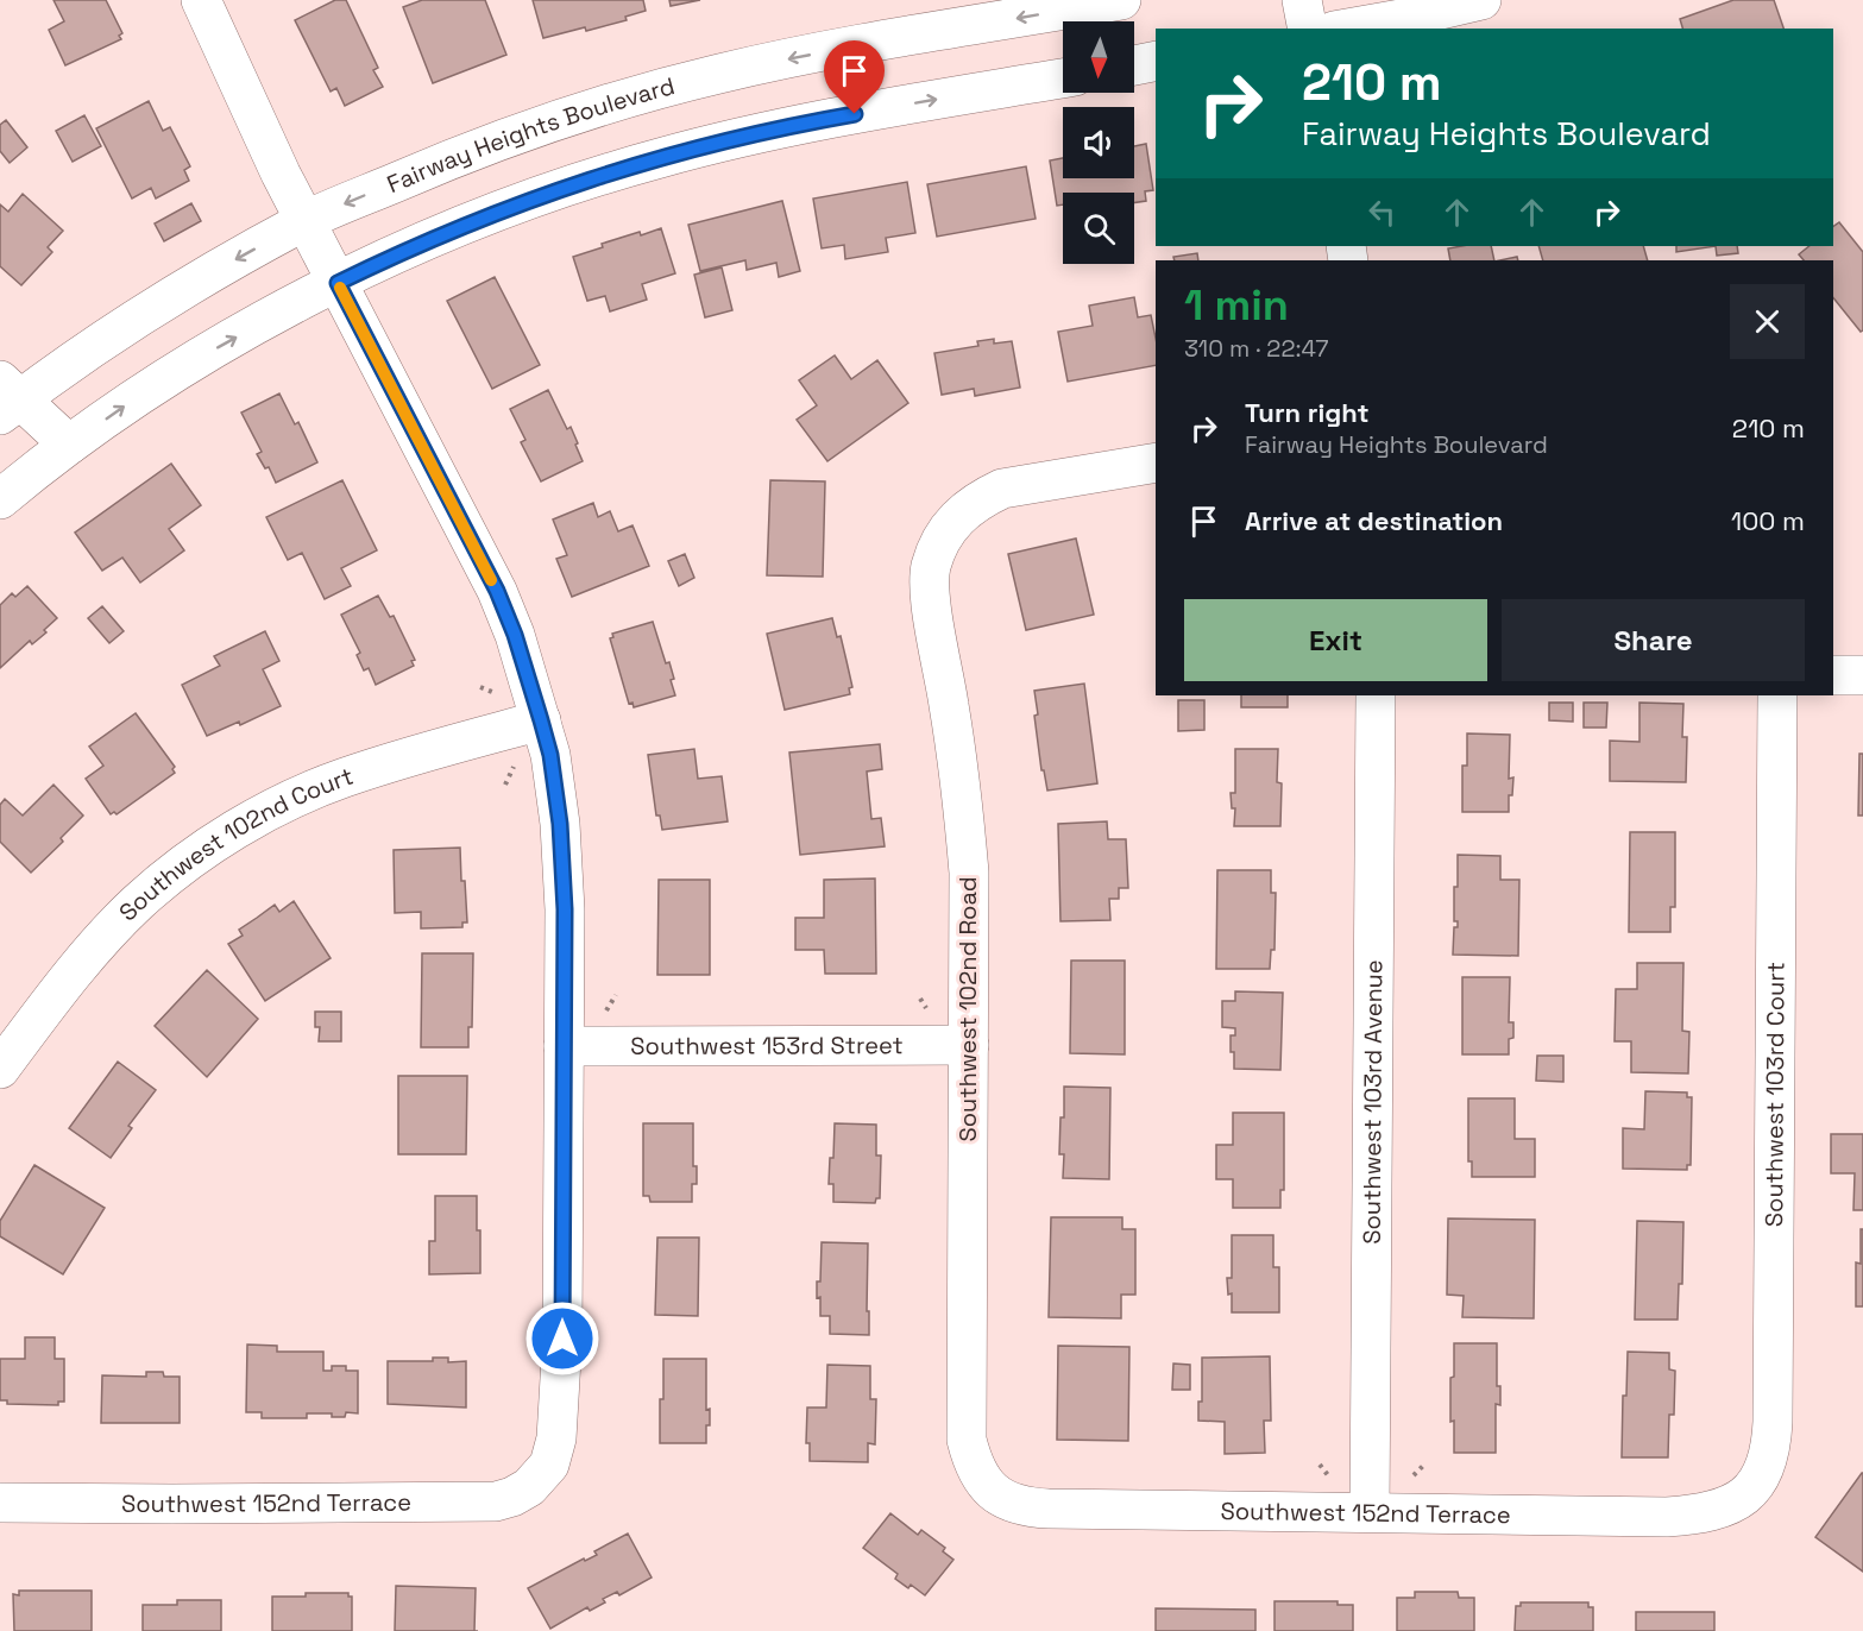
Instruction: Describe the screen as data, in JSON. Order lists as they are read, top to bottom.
{
  "streets": {
    "street": [
      "Fairway Heights Boulevard",
      "Southwest 102nd Court",
      "Southwest 102nd Road",
      "Southwest 153rd Street",
      "Southwest 103rd Court",
      "Southwest 103rd Avenue",
      "Southwest 152nd Terrace"
    ]
  },
  "crossings": [
    ["Southwest 102nd Road", "Southwest 153rd Street"],
    ["Southwest 102nd Road", "Southwest 152nd Terrace"],
    ["Southwest 153rd Street", "Southwest 152nd Terrace"],
    ["Southwest 103rd Court", "Southwest 152nd Terrace"],
    ["Southwest 103rd Avenue", "Southwest 152nd Terrace"]
  ],
  "north": "bottom",
  "page": {
    "turn": ["210 m", "Fairway Heights Boulevard"],
    "heading": ["1 min", "310 m · 22:47"],
    "list": [
      {
        "name": "Turn right",
        "note": "Fairway Heights Boulevard",
        "value": "210 m"
      },
      {
        "name": "Arrive at destination",
        "value": "100 m"
      }
    ],
    "buttons": ["Exit", "Share"]
  }
}
